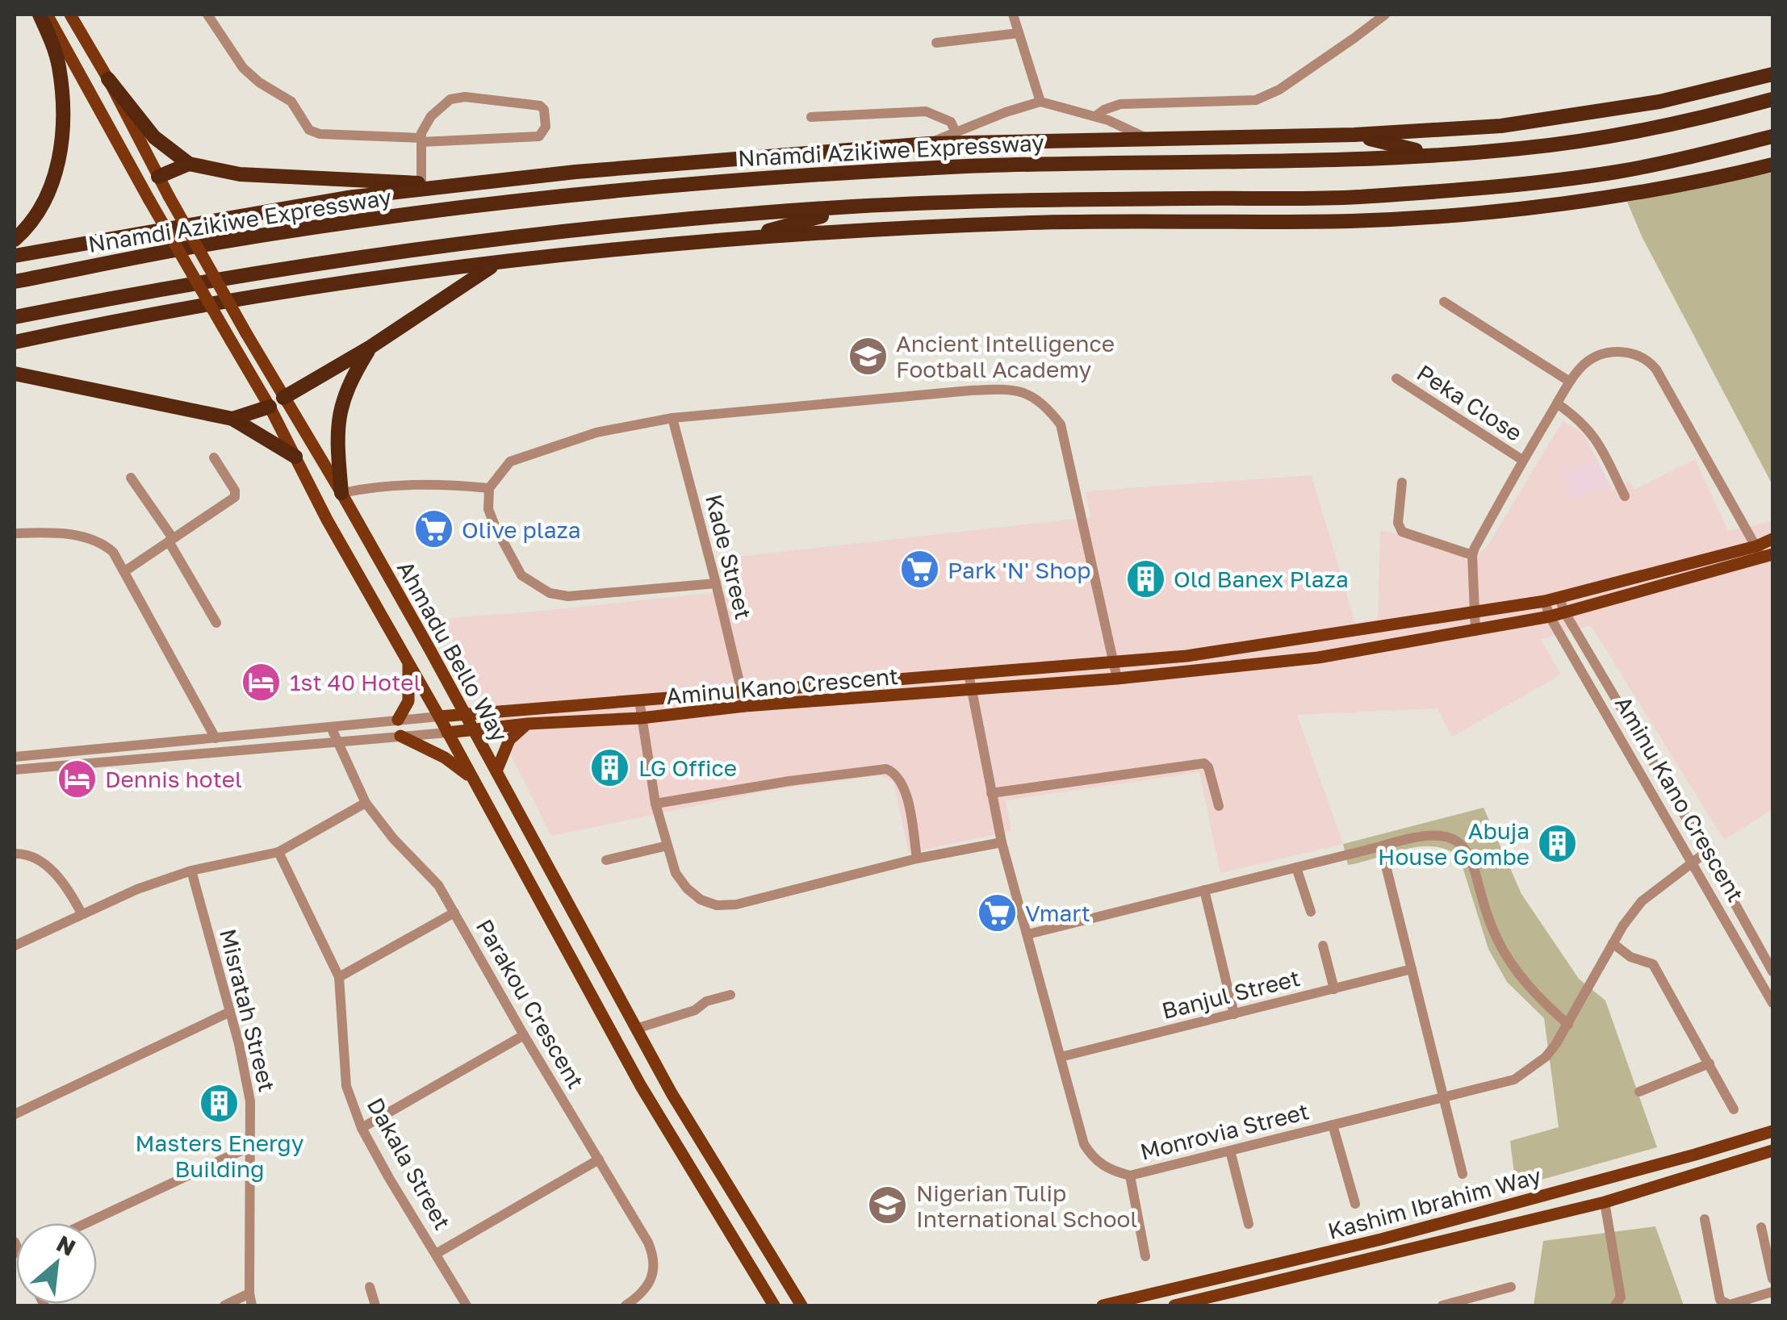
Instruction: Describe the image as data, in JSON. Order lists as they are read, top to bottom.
{
  "streets": {
    "highway": ["Nnamdi Azikiwe Expressway"],
    "main road": ["Ahmadu Bello Way", "Aminu Kano Crescent", "Kashim Ibrahim Way"],
    "street": [
      "Peka Close",
      "Kade Street",
      "Banjul Street",
      "Parakou Crescent",
      "Misratah Street",
      "Monrovia Street",
      "Dakala Street"
    ]
  },
  "crossings": [
    ["Kade Street", "Aminu Kano Crescent"],
    ["Ahmadu Bello Way", "Aminu Kano Crescent"],
    ["Aminu Kano Crescent", "Parakou Crescent"],
    ["Aminu Kano Crescent", "Monrovia Street"],
    ["Banjul Street", "Monrovia Street"]
  ],
  "places": {
    "school or university": ["Ancient Intelligence Football Academy", "Nigerian Tulip International School"],
    "supermarket": ["Olive plaza", "Park 'N' Shop", "Vmart"],
    "building": [
      "Old Banex Plaza",
      "LG Office",
      "Abuja House Gombe",
      "Masters Energy Building"
    ],
    "hotel": ["1st 40 Hotel", "Dennis hotel"]
  },
  "north": "top right"
}
